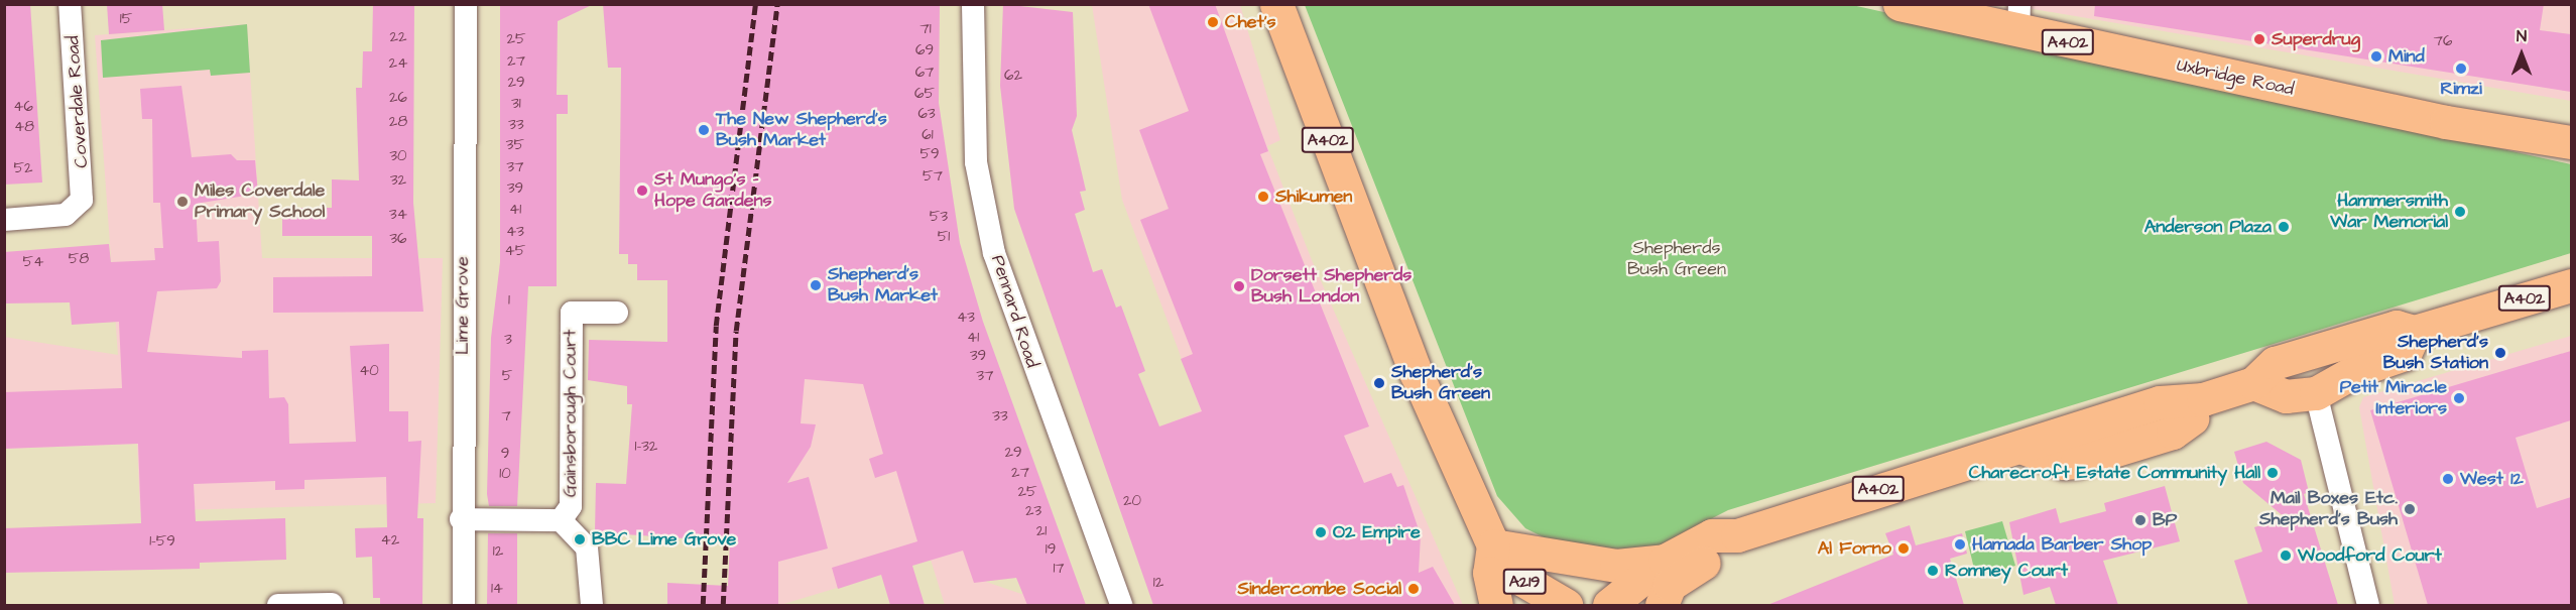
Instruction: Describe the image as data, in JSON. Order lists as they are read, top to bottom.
{
  "streets": {
    "main road": ["A402", "Uxbridge Road", "A219"],
    "street": [
      "Coverdale Road",
      "Lime Grove",
      "Pennard Road",
      "Gainsborough Court"
    ]
  },
  "crossings": [
    ["A402", "A219"],
    ["Lime Grove", "Gainsborough Court"]
  ],
  "parks": ["Shepherds Bush Green"],
  "places": [
    "Chet's",
    "Superdrug",
    "Mind",
    "Rimzi",
    "The New Shepherd's Bush Market",
    "St Mungo's - Hope Gardens",
    "Shikumen",
    "Miles Coverdale Primary School",
    "Hammersmith War Memorial",
    "Anderson Plaza",
    "Shepherd's Bush Market",
    "Dorsett Shepherds Bush London",
    "Shepherd's Bush Station",
    "Shepherd's Bush Green",
    "Petit Miracle Interiors",
    "Charecroft Estate Community Hall",
    "West 12",
    "Mail Boxes Etc. Shepherd's Bush",
    "BP",
    "O2 Empire",
    "BBC Lime Grove",
    "Hamada Barber Shop",
    "Al Forno",
    "Woodford Court",
    "Romney Court",
    "Sindercombe Social"
  ],
  "house_numbers": [
    "15",
    "71",
    "22",
    "25",
    "76",
    "69",
    "27",
    "24",
    "67",
    "62",
    "29",
    "65",
    "26",
    "31",
    "46",
    "63",
    "28",
    "33",
    "48",
    "61",
    "35",
    "59",
    "30",
    "37",
    "52",
    "57",
    "32",
    "39",
    "41",
    "34",
    "53",
    "43",
    "51",
    "36",
    "45",
    "58",
    "54",
    "1",
    "43",
    "41",
    "3",
    "39",
    "40",
    "5",
    "37",
    "7",
    "33",
    "1-32",
    "29",
    "9",
    "27",
    "10",
    "25",
    "20",
    "23",
    "21",
    "42",
    "1-59",
    "19",
    "12",
    "17",
    "12",
    "14"
  ],
  "north": "top"
}
